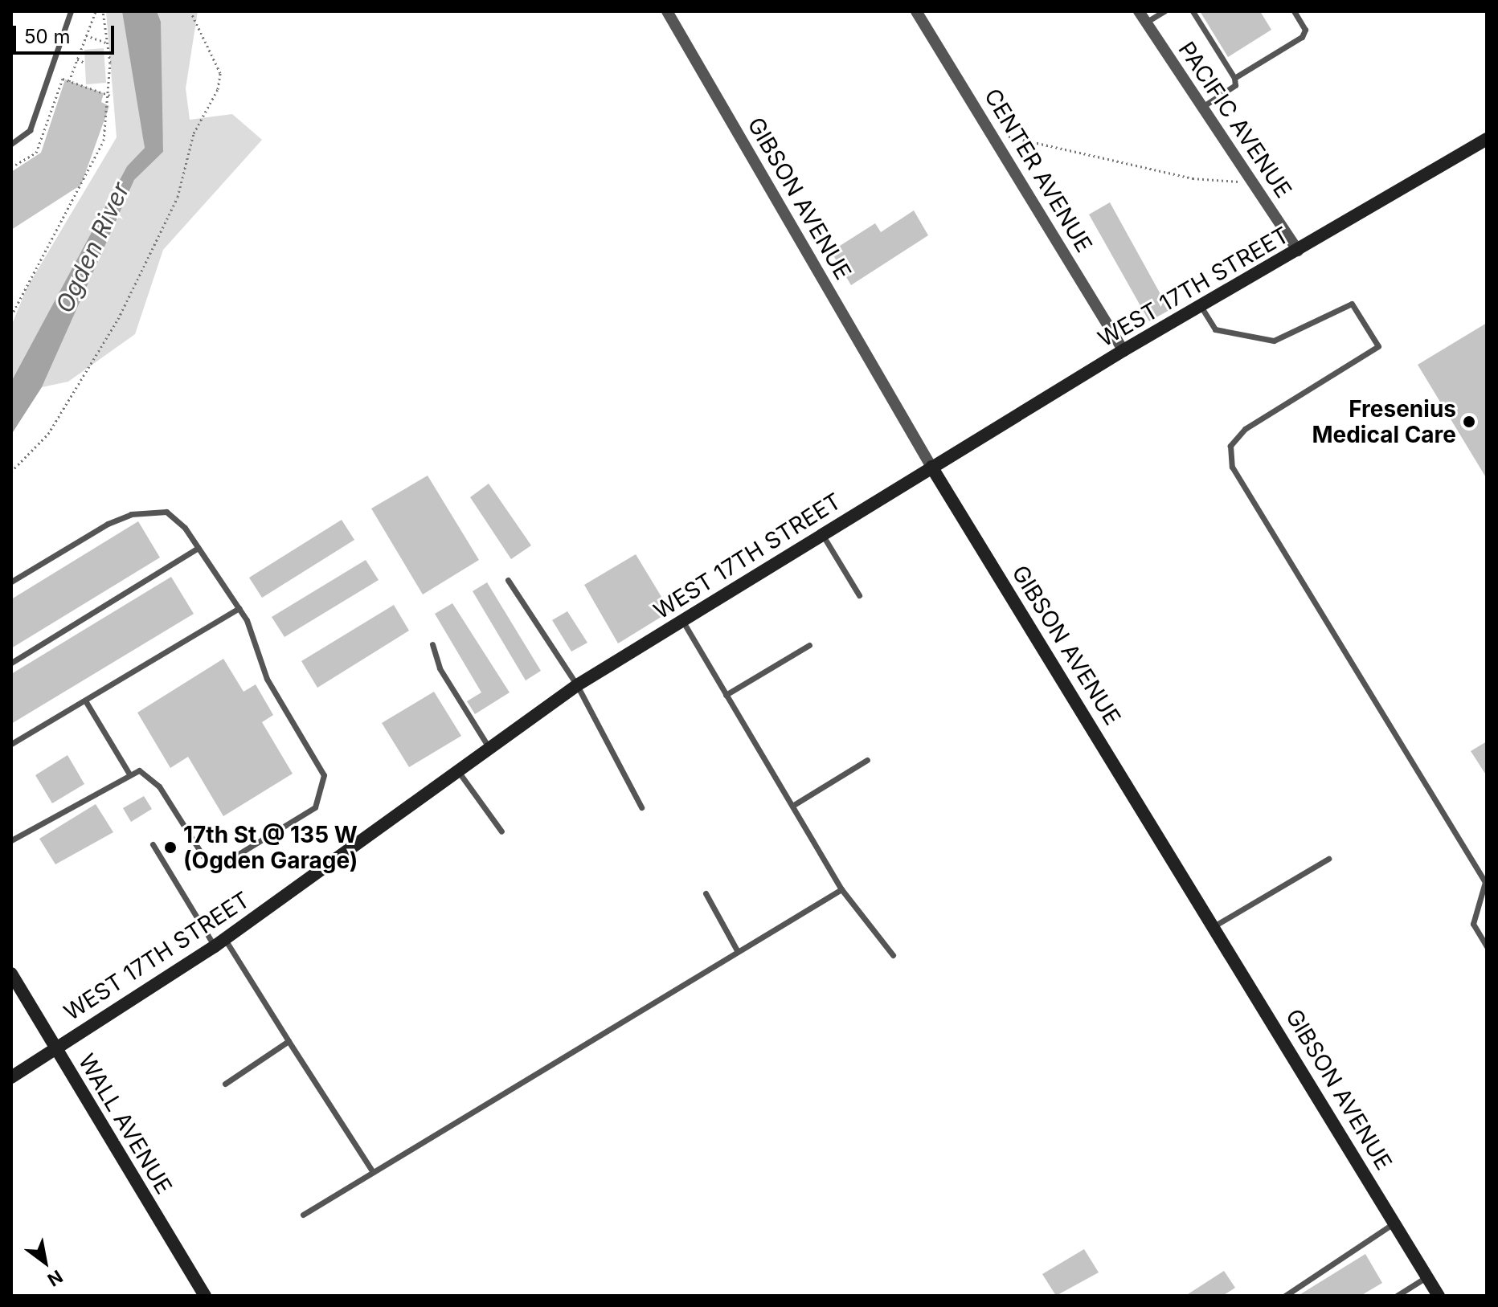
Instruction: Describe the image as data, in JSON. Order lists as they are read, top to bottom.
{
  "streets": {
    "street": [
      "PACIFIC AVENUE",
      "CENTER AVENUE",
      "GIBSON AVENUE",
      "WEST 17TH STREET",
      "WALL AVENUE"
    ]
  },
  "crossings": [
    ["PACIFIC AVENUE", "WEST 17TH STREET"],
    ["CENTER AVENUE", "WEST 17TH STREET"],
    ["GIBSON AVENUE", "WEST 17TH STREET"],
    ["WEST 17TH STREET", "WALL AVENUE"]
  ],
  "water": ["Ogden River"],
  "places": ["Fresenius Medical Care", "17th St @ 135 W (Ogden Garage)"],
  "scale_bar": "50 m",
  "north": "bottom right"
}
